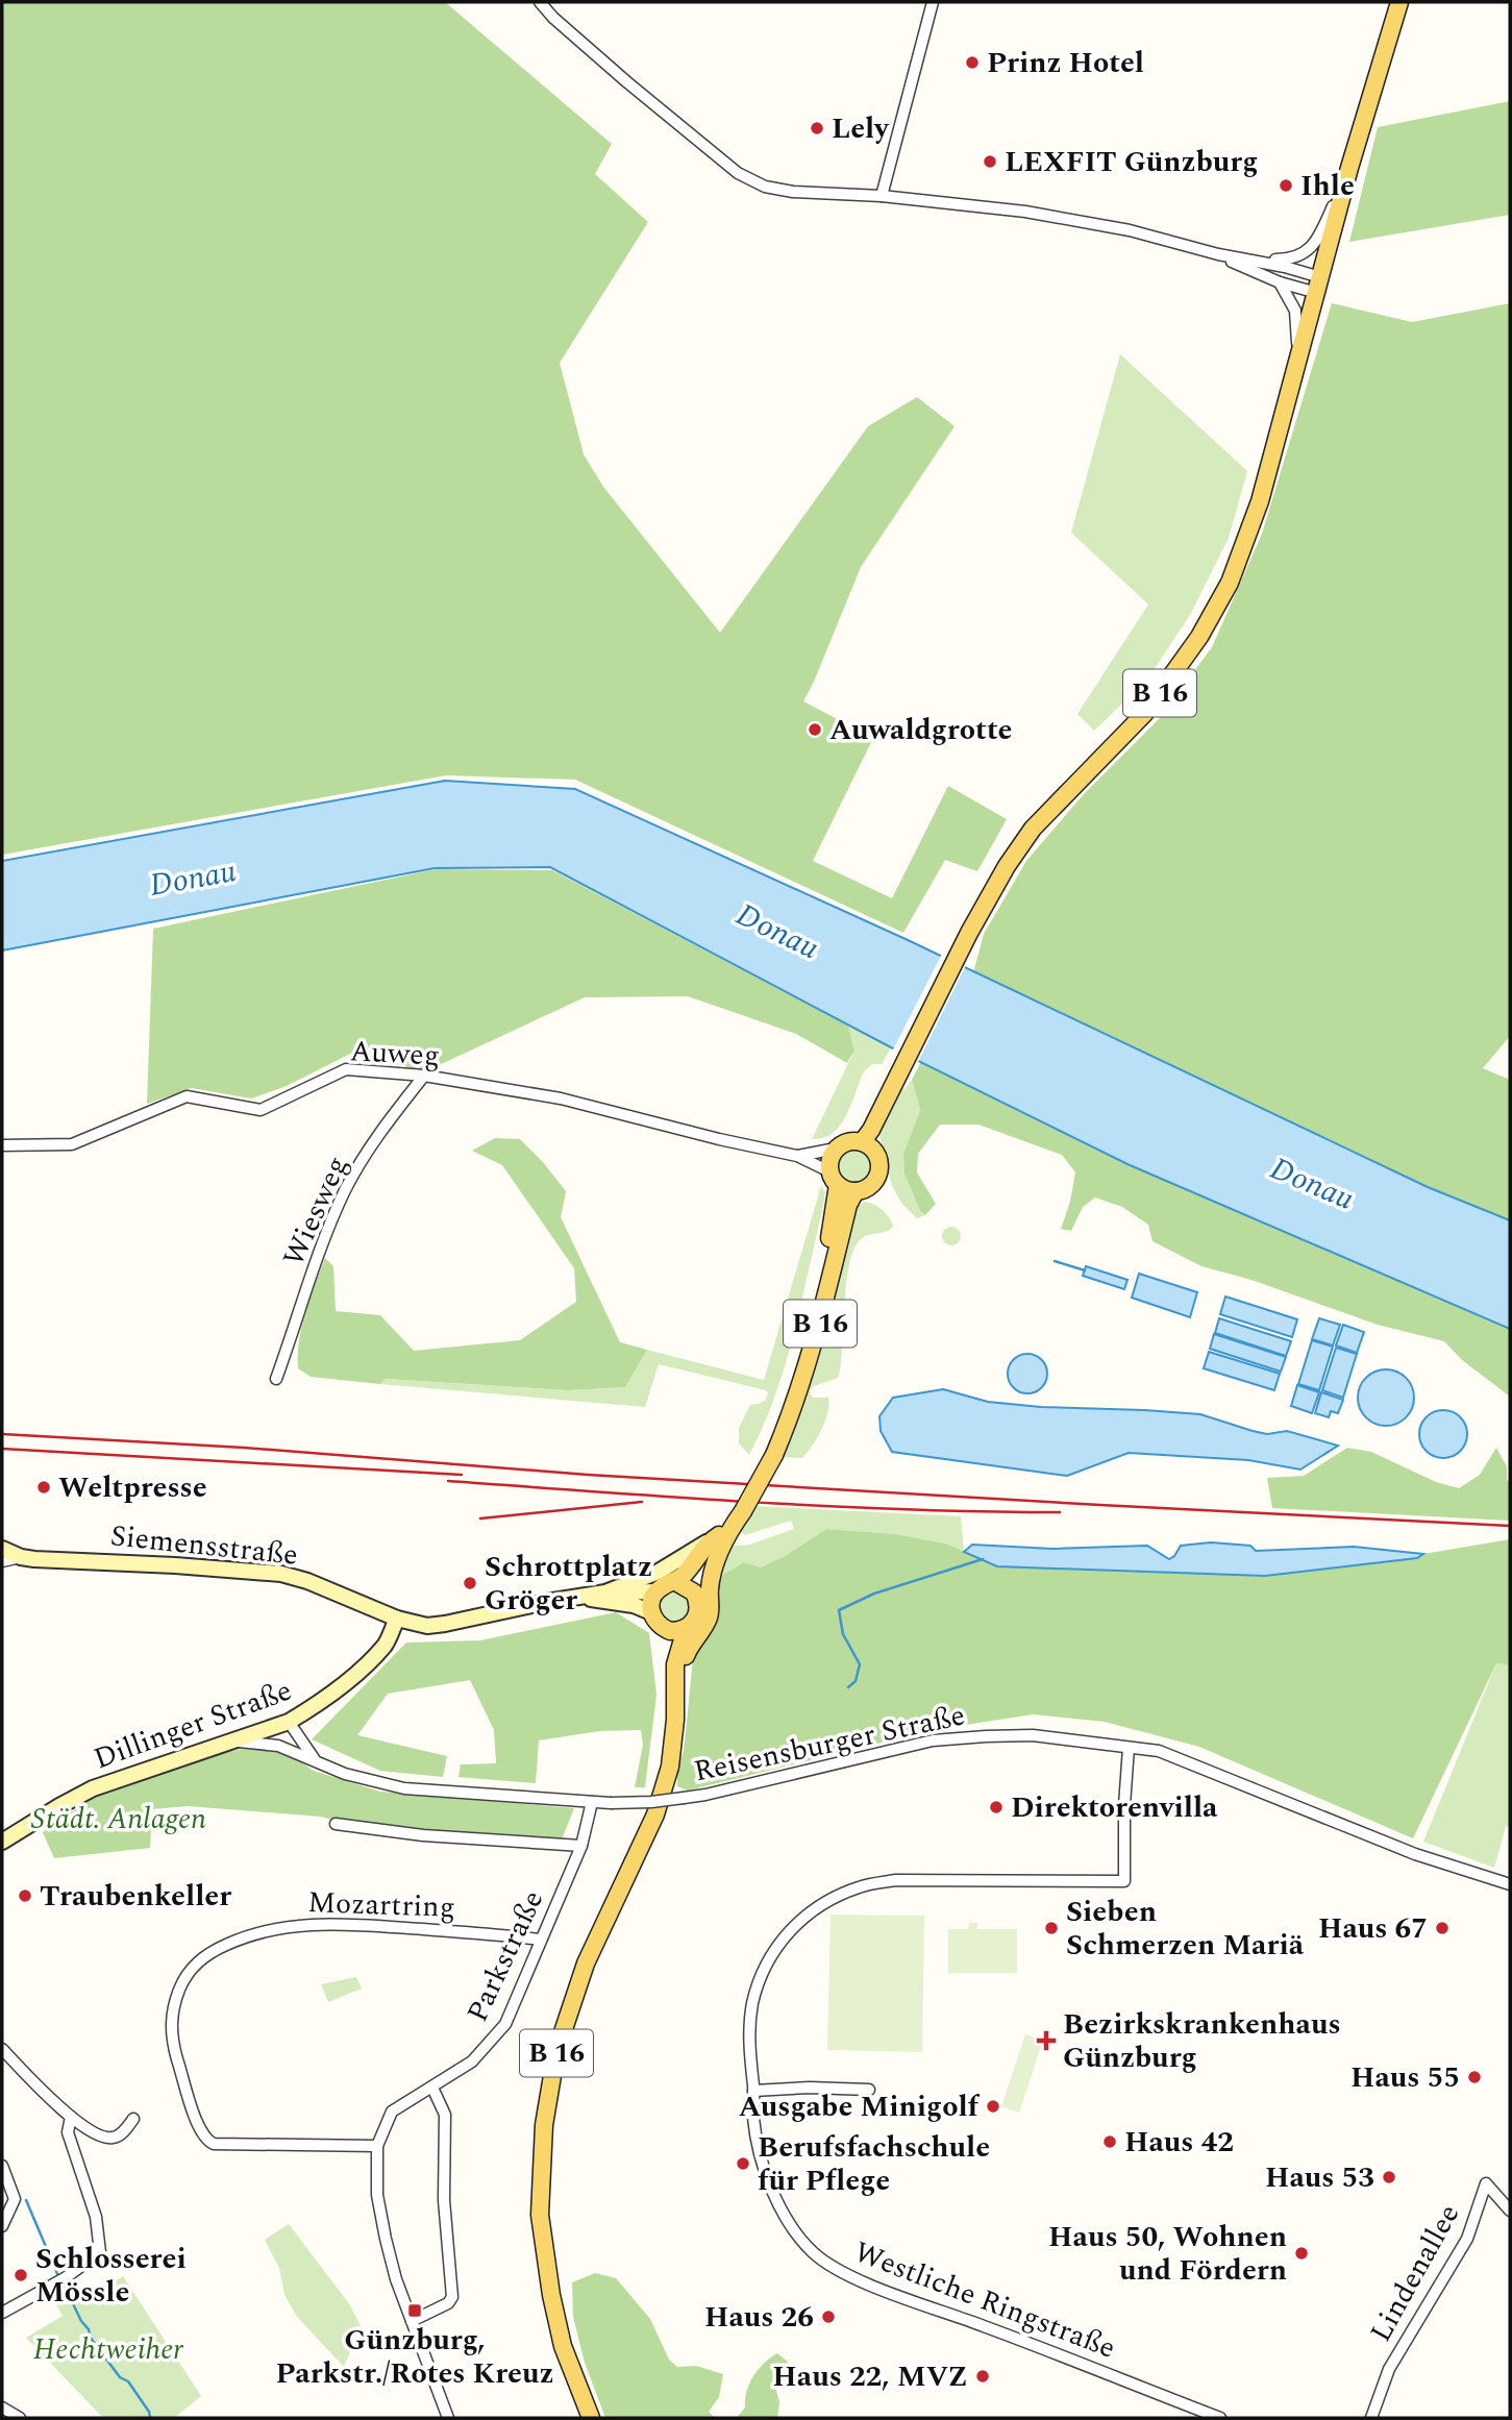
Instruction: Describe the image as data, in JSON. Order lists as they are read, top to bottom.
{
  "streets": {
    "main road": ["B 16", "Siemensstraße", "Dillinger Straße"],
    "street": [
      "Auweg",
      "Wiesweg",
      "Reisensburger Straße",
      "Mozartring",
      "Parkstraße",
      "Lindenallee",
      "Westliche Ringstraße"
    ]
  },
  "crossings": [
    ["B 16", "Auweg"],
    ["Auweg", "Wiesweg"],
    ["Siemensstraße", "Dillinger Straße"],
    ["Dillinger Straße", "Reisensburger Straße"],
    ["Reisensburger Straße", "Parkstraße"],
    ["Reisensburger Straße", "Westliche Ringstraße"],
    ["Mozartring", "Parkstraße"]
  ],
  "water": ["Donau"],
  "parks": ["Städt. Anlagen", "Hechtweiher"],
  "places": {
    "other": [
      "Prinz Hotel",
      "Lely",
      "LEXFIT Günzburg",
      "Ihle",
      "Auwaldgrotte",
      "Weltpresse",
      "Schrottplatz Gröger",
      "Direktorenvilla",
      "Traubenkeller",
      "Sieben Schmerzen Mariä",
      "Haus 67",
      "Haus 55",
      "Ausgabe Minigolf",
      "Haus 42",
      "Berufsfachschule für Pflege",
      "Haus 53",
      "Haus 50, Wohnen und Fördern",
      "Schlosserei Mössle",
      "Haus 26",
      "Haus 22, MVZ"
    ],
    "health": ["Bezirkskrankenhaus Günzburg"],
    "transit": ["Günzburg, Parkstr./Rotes Kreuz"]
  }
}
